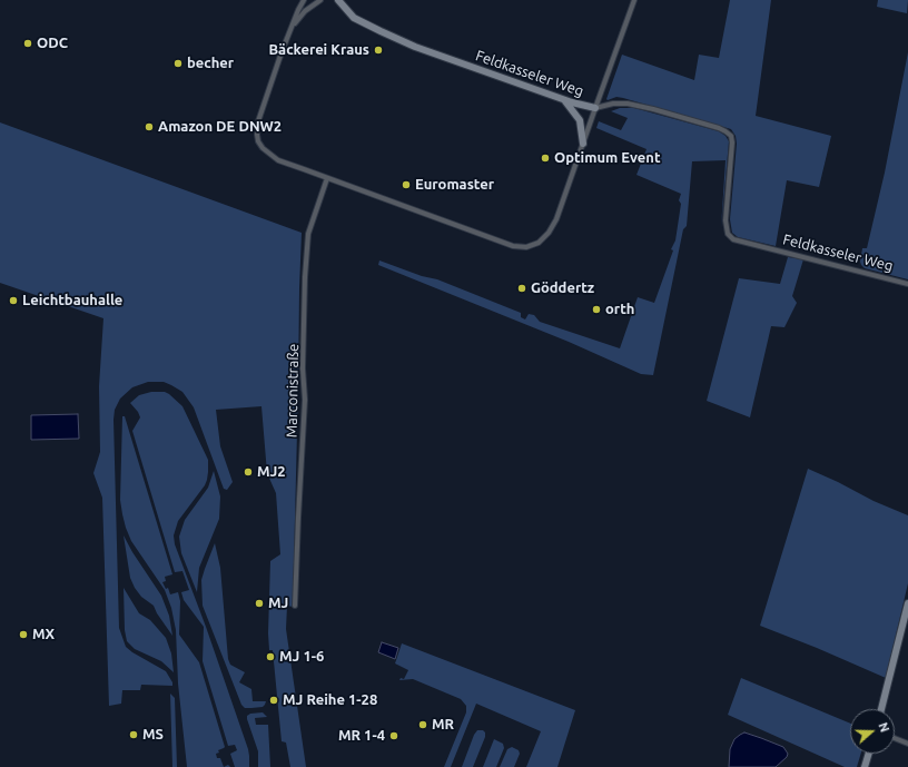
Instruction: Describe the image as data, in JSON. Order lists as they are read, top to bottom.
{
  "streets": {
    "street": ["Feldkasseler Weg", "Marconistraße"]
  },
  "places": [
    "ODC",
    "Bäckerei Kraus",
    "becher",
    "Amazon DE DNW2",
    "Optimum Event",
    "Euromaster",
    "Göddertz",
    "Leichtbauhalle",
    "orth",
    "MJ2",
    "MJ",
    "MX",
    "MJ 1-6",
    "MJ Reihe 1-28",
    "MR",
    "MS",
    "MR 1-4"
  ],
  "north": "right"
}
